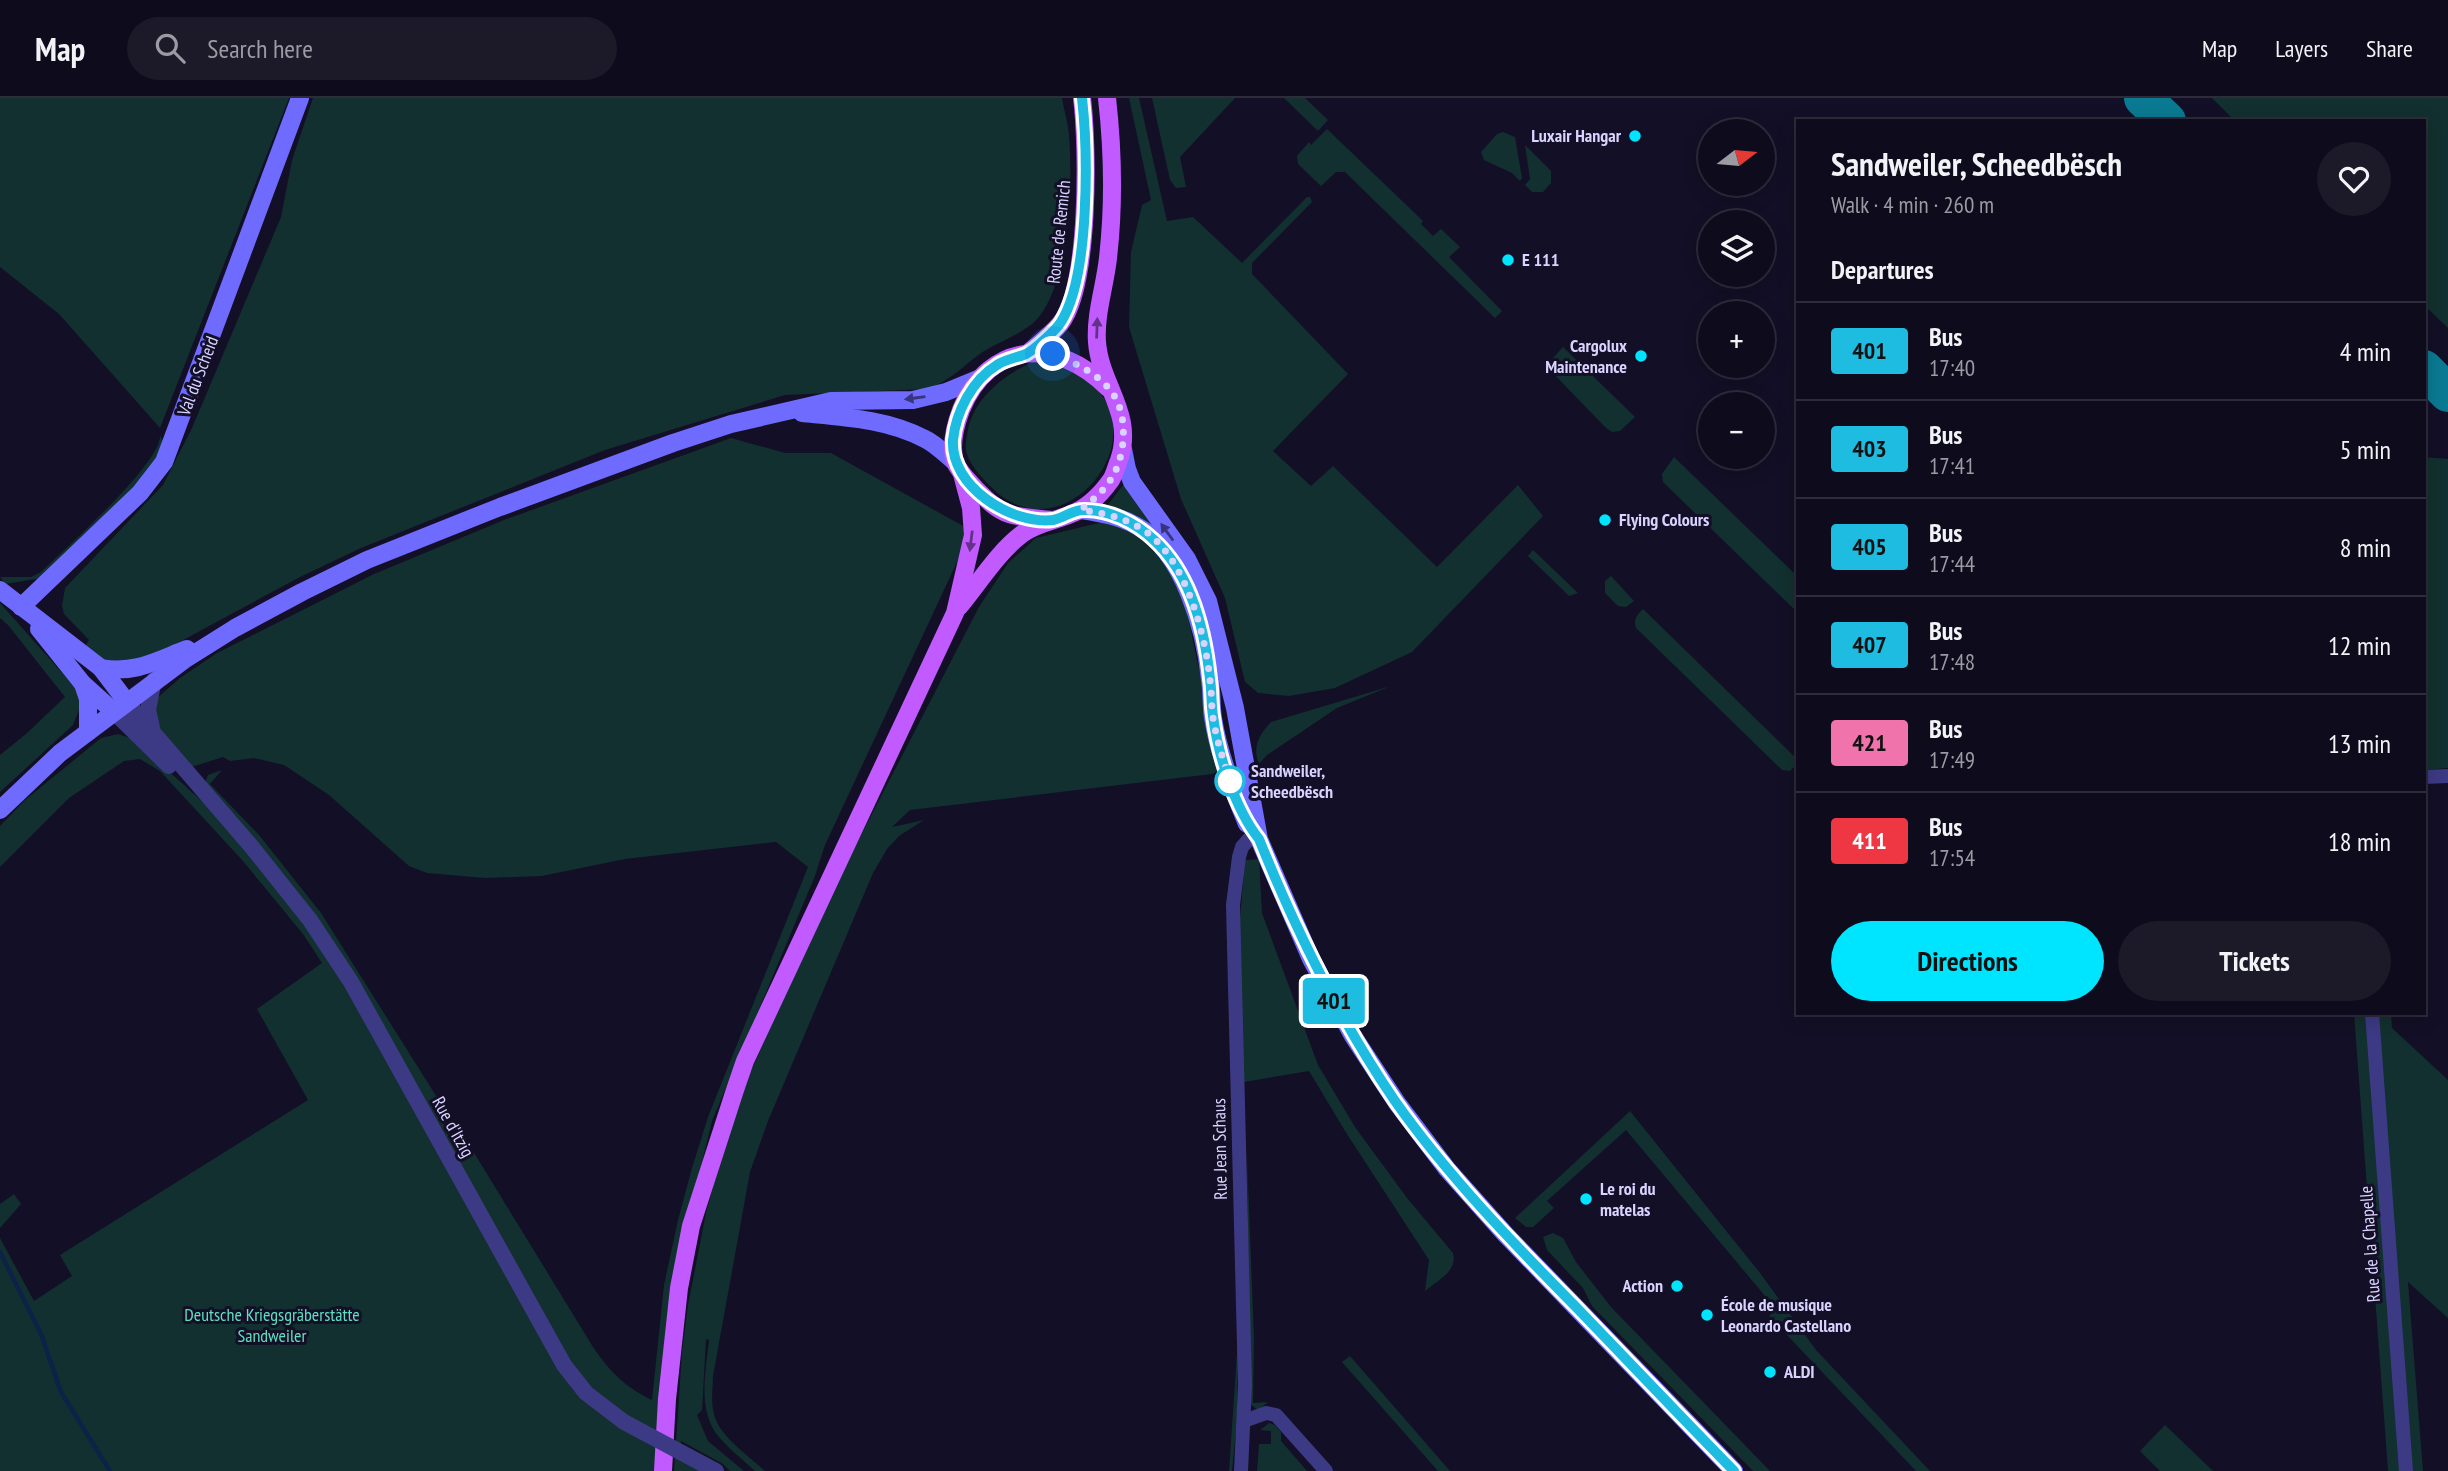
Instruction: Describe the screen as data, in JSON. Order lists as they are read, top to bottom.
{
  "streets": {
    "main road": ["Route de Remich", "Val du Scheid"],
    "street": ["Rue d'Itzig", "Rue Jean Schaus", "Rue de la Chapelle"]
  },
  "parks": ["Deutsche Kriegsgräberstätte Sandweiler"],
  "places": [
    "Luxair Hangar",
    "E 111",
    "Cargolux Maintenance",
    "Flying Colours",
    "Sandweiler, Scheedbësch",
    "Le roi du matelas",
    "Action",
    "École de musique Leonardo Castellano",
    "ALDI"
  ],
  "lines": ["bus line 401"],
  "north": "right",
  "page": {
    "header": "Map",
    "search": "Search here",
    "nav": ["Map", "Layers", "Share"],
    "on_map": "401",
    "map_buttons": ["+", "−"],
    "heading": [
      ["Sandweiler, Scheedbësch", "Walk · 4 min · 260 m"],
      "Departures"
    ],
    "list": [
      {
        "mark": "401",
        "name": "Bus",
        "note": "17:40",
        "value": "4 min"
      },
      {
        "mark": "403",
        "name": "Bus",
        "note": "17:41",
        "value": "5 min"
      },
      {
        "mark": "405",
        "name": "Bus",
        "note": "17:44",
        "value": "8 min"
      },
      {
        "mark": "407",
        "name": "Bus",
        "note": "17:48",
        "value": "12 min"
      },
      {
        "mark": "421",
        "name": "Bus",
        "note": "17:49",
        "value": "13 min"
      },
      {
        "mark": "411",
        "name": "Bus",
        "note": "17:54",
        "value": "18 min"
      }
    ],
    "buttons": ["Directions", "Tickets"]
  }
}
